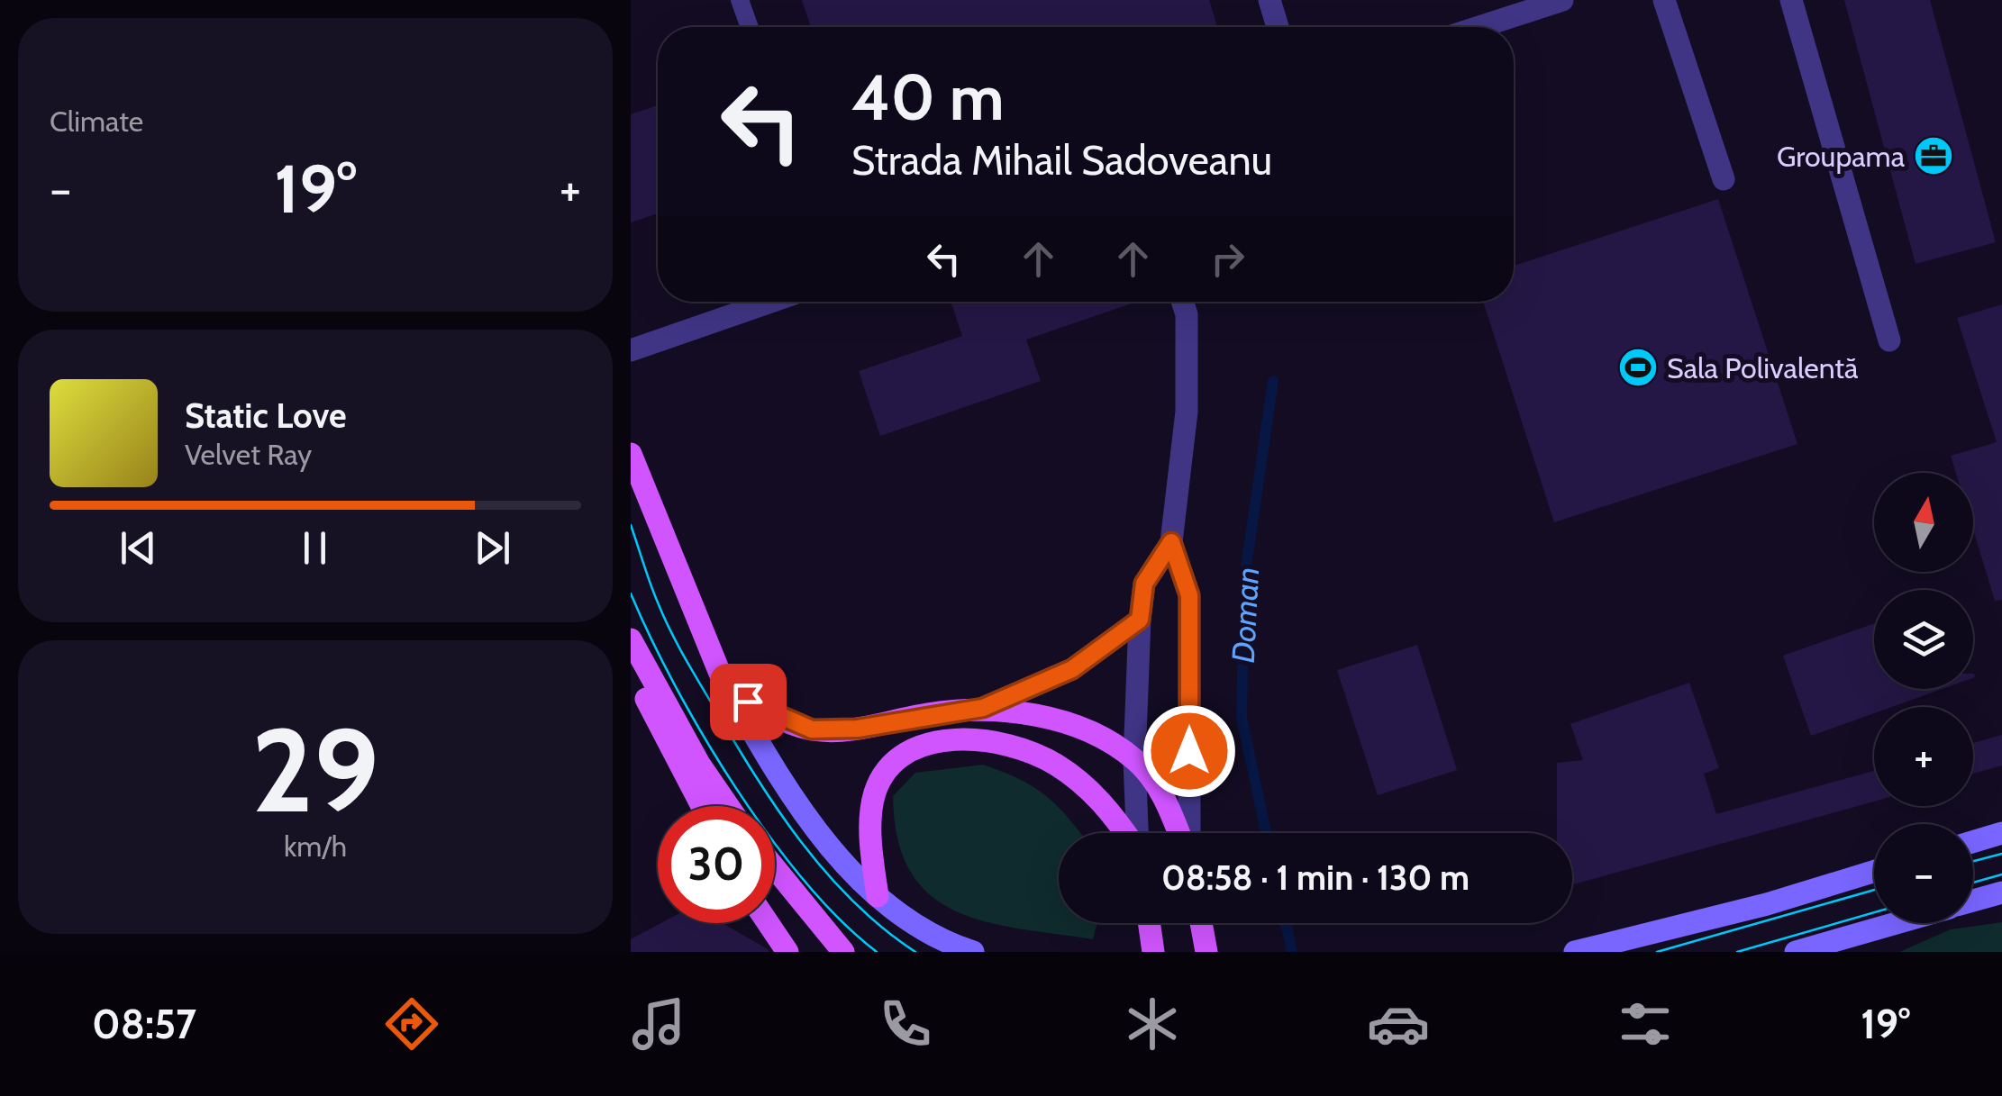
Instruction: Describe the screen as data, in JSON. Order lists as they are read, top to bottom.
{
  "water": ["Doman"],
  "places": {
    "office": ["Groupama"],
    "sports": ["Sala Polivalentă"]
  },
  "north": "top",
  "page": {
    "tile": [
      "Climate",
      ["29", "km/h"]
    ],
    "turn": ["40 m", "Strada Mihail Sadoveanu"],
    "heat": ["−", "19°", "+"],
    "song": ["Static Love", "Velvet Ray"],
    "map_buttons": ["+", "−"],
    "limit": "30",
    "trip": "08:58 · 1 min · 130 m",
    "tabs": ["08:57", "19°"]
  }
}
